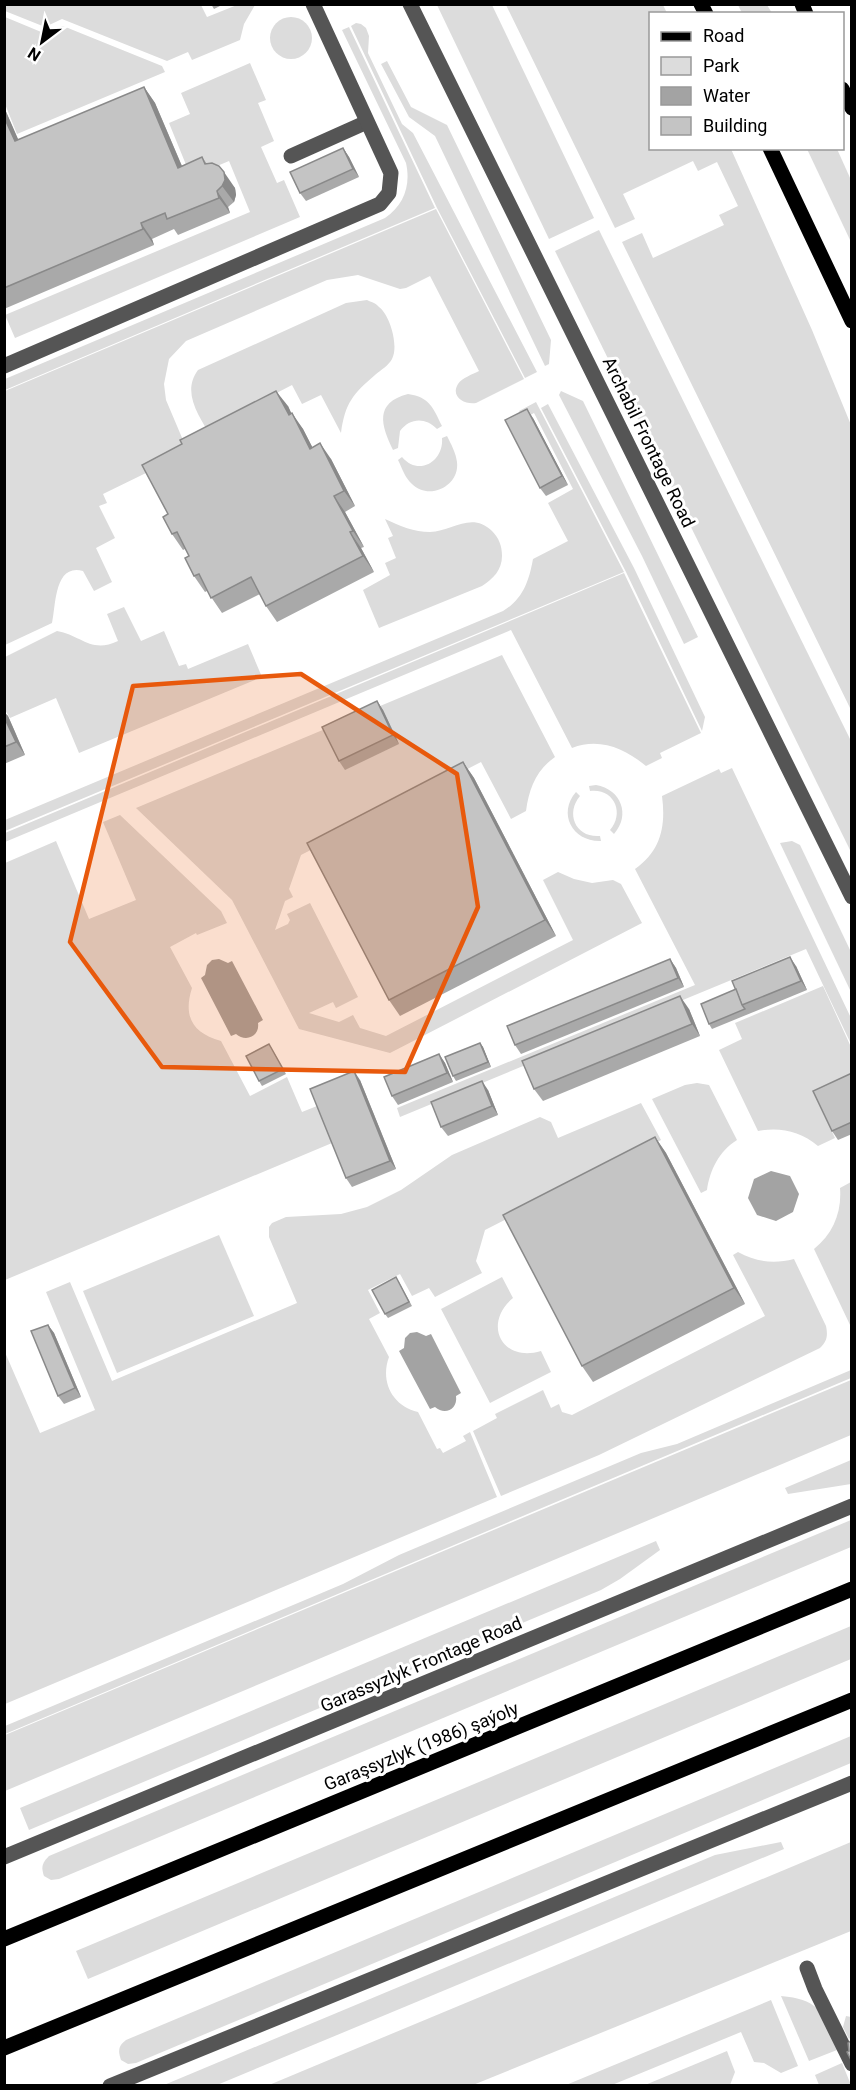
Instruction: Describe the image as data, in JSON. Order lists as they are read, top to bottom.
{
  "streets": {
    "main road": ["Garaşsyzlyk (1986) şaýoly"],
    "street": ["Archabil Frontage Road", "Garassyzlyk Frontage Road"]
  },
  "legend": [
    "Road",
    "Park",
    "Water",
    "Building"
  ],
  "north": "bottom left"
}
